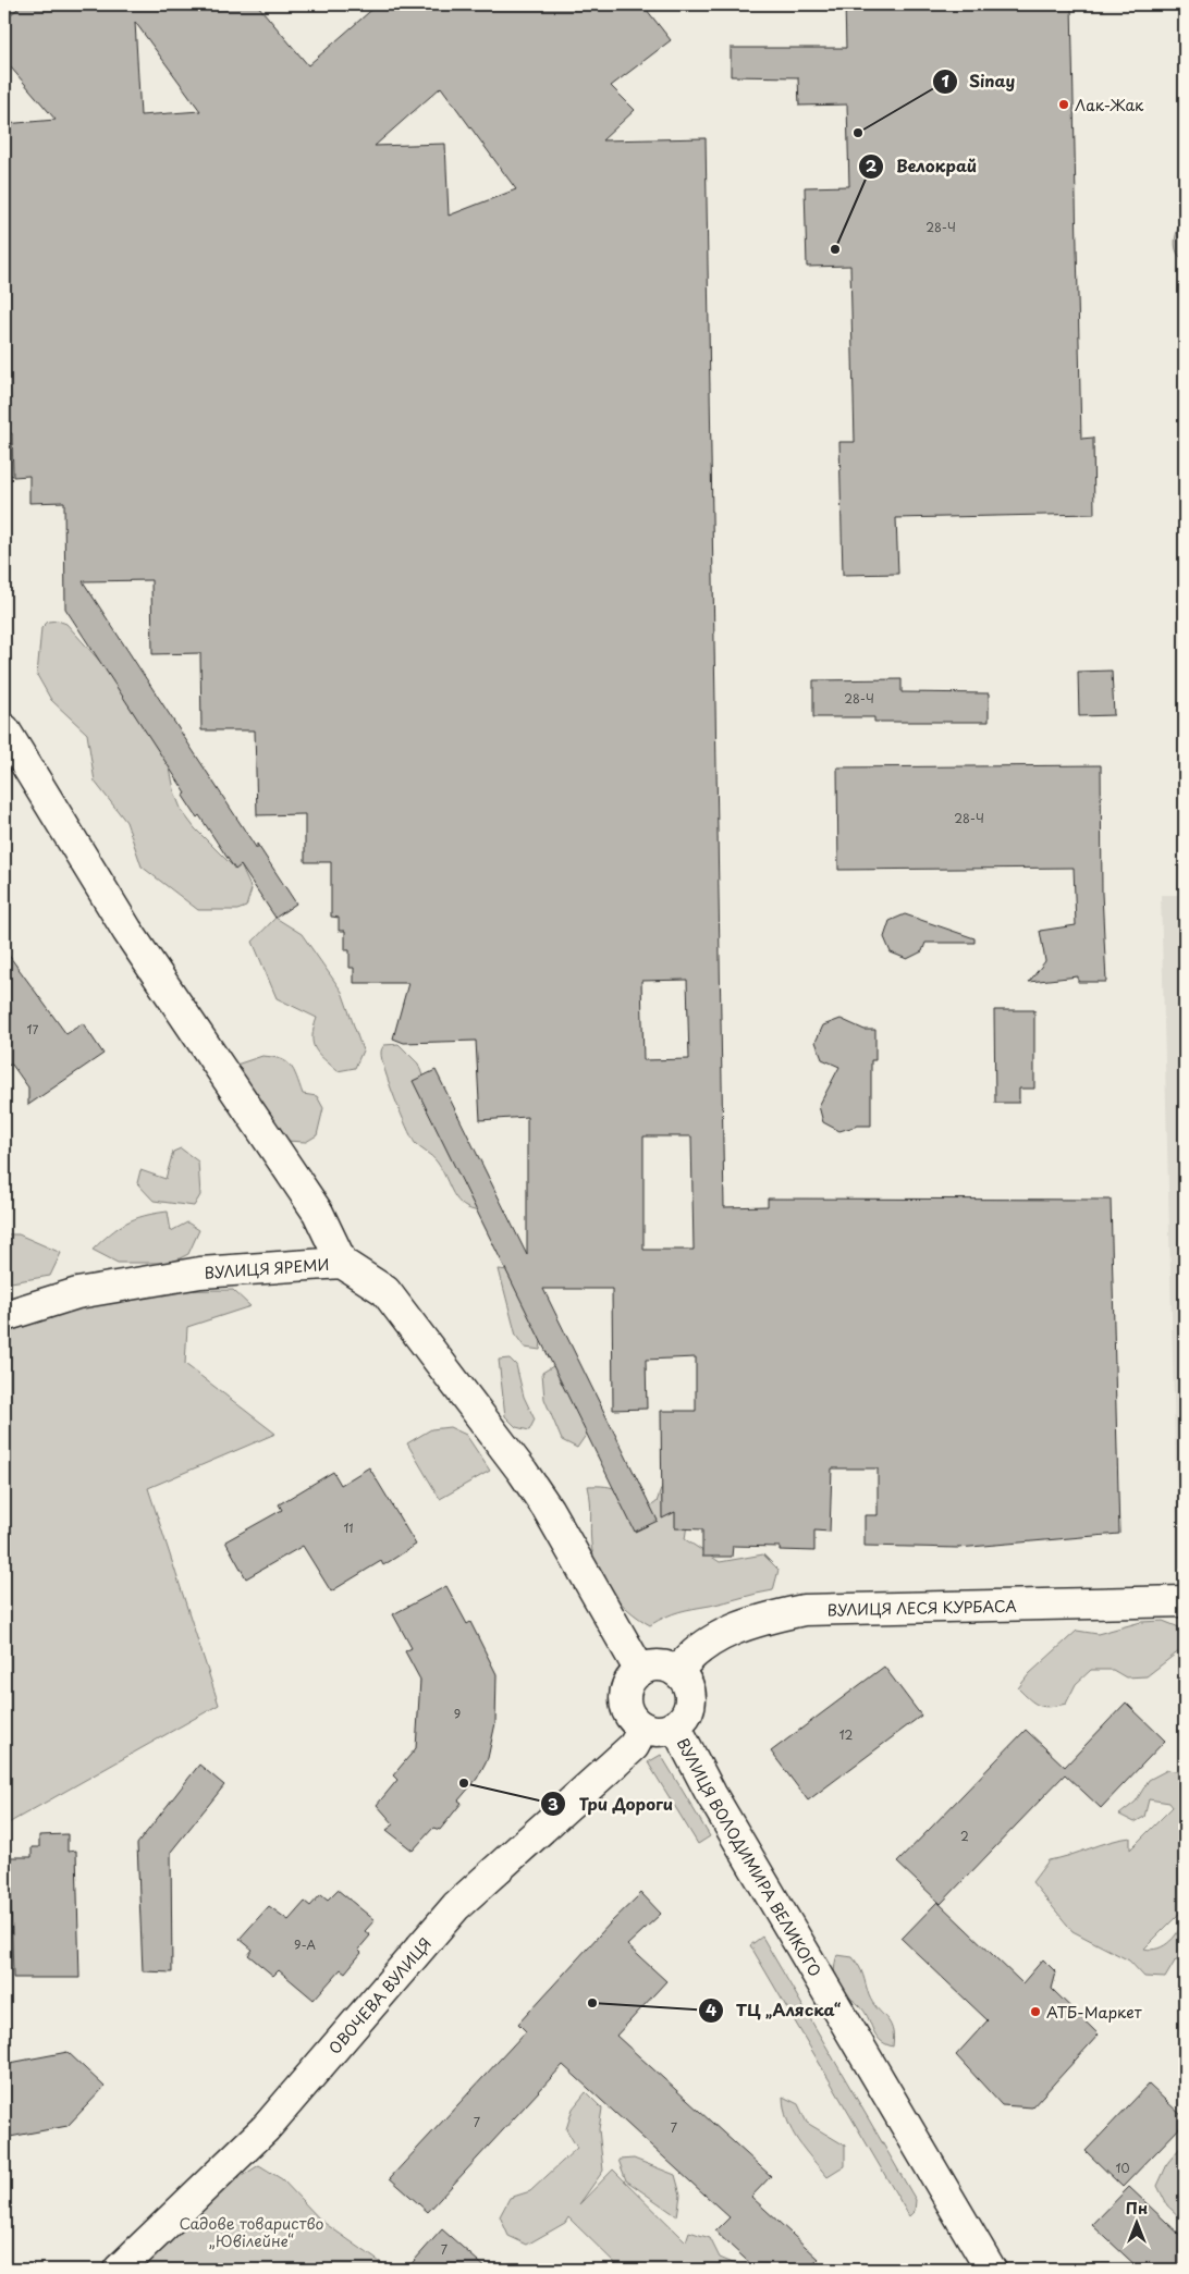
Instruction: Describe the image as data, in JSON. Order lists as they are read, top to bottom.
{
  "streets": {
    "street": [
      "ВУЛИЦЯ ЯРЕМИ",
      "ВУЛИЦЯ ЛЕСЯ КУРБАСА",
      "ВУЛИЦЯ ВОЛОДИМИРА ВЕЛИКОГО",
      "ОВОЧЕВА ВУЛИЦЯ"
    ]
  },
  "crossings": [
    ["ВУЛИЦЯ ЯРЕМИ", "ВУЛИЦЯ ЛЕСЯ КУРБАСА"],
    ["ВУЛИЦЯ ЯРЕМИ", "ВУЛИЦЯ ВОЛОДИМИРА ВЕЛИКОГО"],
    ["ВУЛИЦЯ ЯРЕМИ", "ОВОЧЕВА ВУЛИЦЯ"],
    ["ВУЛИЦЯ ЛЕСЯ КУРБАСА", "ВУЛИЦЯ ВОЛОДИМИРА ВЕЛИКОГО"],
    ["ВУЛИЦЯ ЛЕСЯ КУРБАСА", "ОВОЧЕВА ВУЛИЦЯ"],
    ["ВУЛИЦЯ ВОЛОДИМИРА ВЕЛИКОГО", "ОВОЧЕВА ВУЛИЦЯ"]
  ],
  "parks": ["Садове товариство „Ювілейне“"],
  "places": [
    "Лак-Жак",
    "Sinay",
    "Велокрай",
    "Три Дороги",
    "ТЦ „Аляска“",
    "АТБ-Маркет"
  ],
  "house_numbers": [
    "28-Ч",
    "28-Ч",
    "28-Ч",
    "17",
    "11",
    "9",
    "12",
    "2",
    "9-А",
    "7",
    "7",
    "10",
    "7"
  ],
  "north": "top"
}
